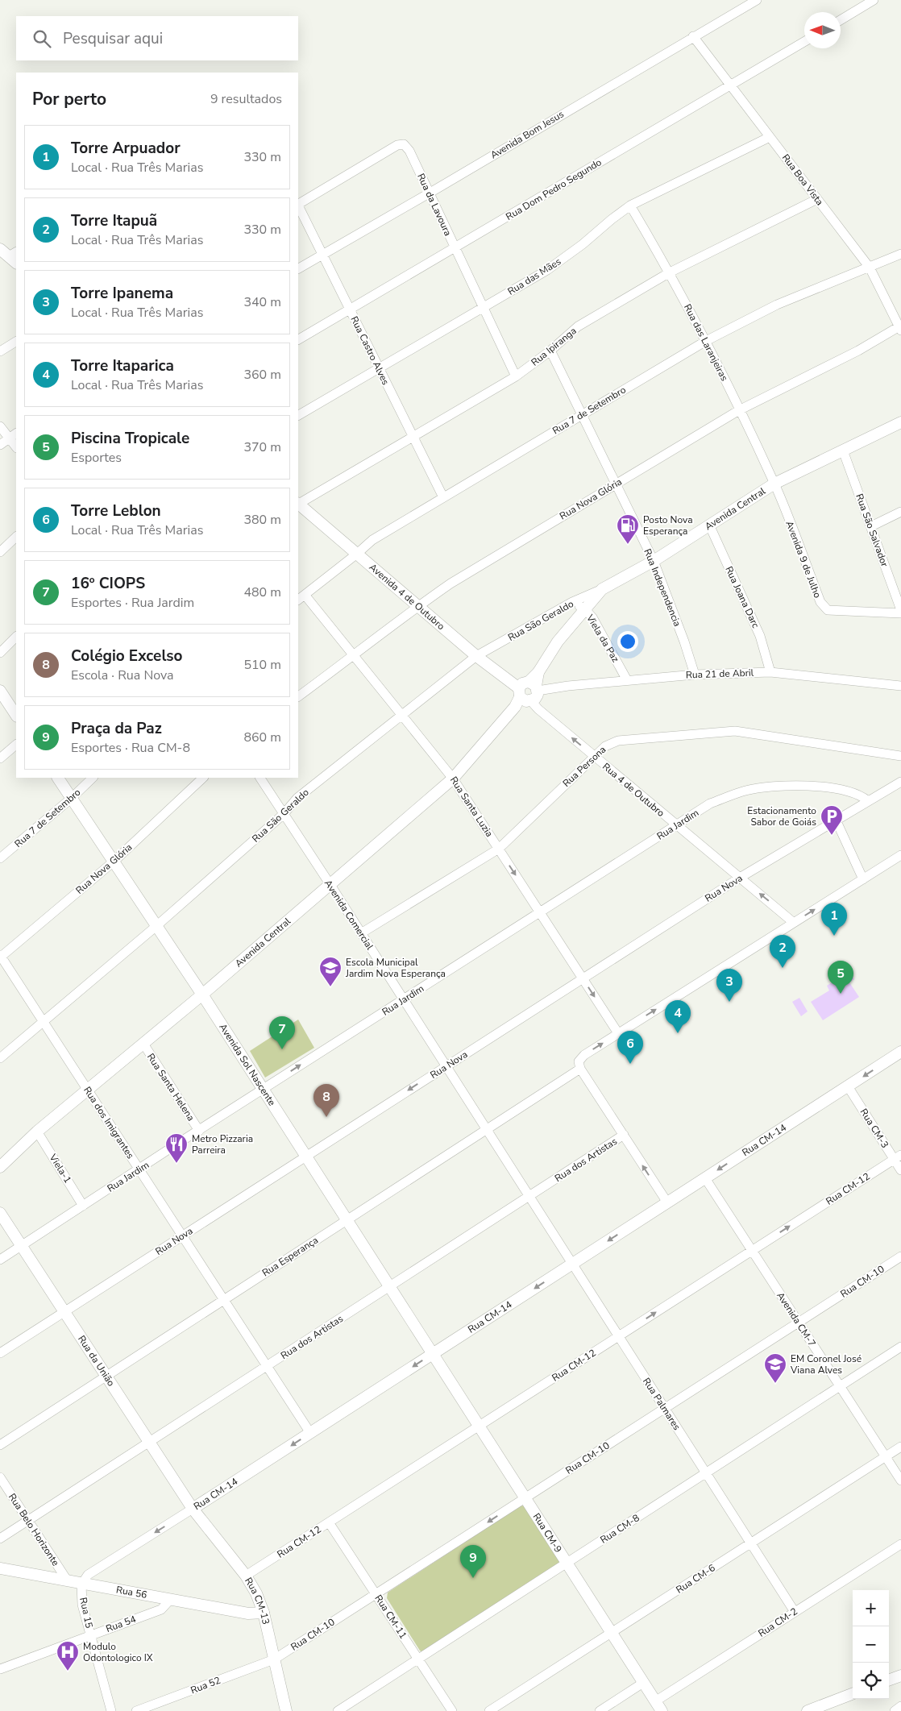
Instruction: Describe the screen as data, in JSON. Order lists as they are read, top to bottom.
{
  "streets": {
    "street": [
      "Avenida Bom Jesus",
      "Rua Boa Vista",
      "Rua Dom Pedro Segundo",
      "Rua da Lavoura",
      "Rua das Mães",
      "Rua das Laranjeiras",
      "Rua Ipiranga",
      "Rua Castro Alves",
      "Rua 7 de Setembro",
      "Rua Nova Glória",
      "Avenida Central",
      "Rua São Salvador",
      "Avenida 9 de Julho",
      "Rua Independencia",
      "Avenida 4 de Outubro",
      "Rua Joana Darc",
      "Rua São Geraldo",
      "Viela da Paz",
      "Rua 21 de Abril",
      "Rua Persona",
      "Rua 4 de Outubro",
      "Rua Santa Luzia",
      "Rua Jardim",
      "Rua Nova",
      "Avenida Comercial",
      "Avenida Sol Nascente",
      "Rua Santa Helena",
      "Rua dos Imigrantes",
      "Rua CM-3",
      "Rua CM-14",
      "Rua dos Artistas",
      "Viela-1",
      "Rua CM-12",
      "Rua Esperança",
      "Rua CM-10",
      "Avenida CM-7",
      "Rua da União",
      "Rua Palmares",
      "Rua CM-8",
      "Rua Belo Horizonte",
      "Rua CM-9",
      "Rua CM-6",
      "Rua 56",
      "Rua CM-13",
      "Rua 15",
      "Rua CM-11",
      "Rua CM-2",
      "Rua 54",
      "Rua 52"
    ]
  },
  "crossings": [
    ["Avenida Bom Jesus", "Rua Boa Vista"],
    ["Avenida Bom Jesus", "Rua da Lavoura"],
    ["Avenida Bom Jesus", "Rua Castro Alves"],
    ["Rua Boa Vista", "Rua Dom Pedro Segundo"],
    ["Rua Boa Vista", "Rua das Mães"],
    ["Rua Boa Vista", "Rua Ipiranga"],
    ["Rua Boa Vista", "Rua 7 de Setembro"],
    ["Rua Boa Vista", "Rua Nova Glória"],
    ["Rua Dom Pedro Segundo", "Rua da Lavoura"],
    ["Rua Dom Pedro Segundo", "Rua Castro Alves"],
    ["Rua da Lavoura", "Rua das Mães"],
    ["Rua da Lavoura", "Rua Ipiranga"],
    ["Rua das Mães", "Rua das Laranjeiras"],
    ["Rua das Mães", "Rua Castro Alves"],
    ["Rua das Laranjeiras", "Rua Ipiranga"],
    ["Rua das Laranjeiras", "Rua 7 de Setembro"],
    ["Rua das Laranjeiras", "Rua Nova Glória"],
    ["Rua das Laranjeiras", "Avenida Central"],
    ["Rua das Laranjeiras", "Avenida 9 de Julho"],
    ["Rua Ipiranga", "Rua Castro Alves"],
    ["Rua Ipiranga", "Rua Independencia"],
    ["Rua Castro Alves", "Rua 7 de Setembro"],
    ["Rua 7 de Setembro", "Rua Independencia"],
    ["Rua 7 de Setembro", "Avenida 4 de Outubro"],
    ["Rua 7 de Setembro", "Rua Santa Luzia"],
    ["Rua 7 de Setembro", "Avenida Sol Nascente"],
    ["Rua Nova Glória", "Rua Independencia"],
    ["Rua Nova Glória", "Avenida 4 de Outubro"],
    ["Rua Nova Glória", "Rua Santa Luzia"],
    ["Rua Nova Glória", "Avenida Sol Nascente"],
    ["Rua Nova Glória", "Rua dos Imigrantes"],
    ["Avenida Central", "Rua São Salvador"],
    ["Avenida Central", "Avenida 9 de Julho"],
    ["Avenida Central", "Rua Independencia"],
    ["Avenida Central", "Avenida 4 de Outubro"],
    ["Avenida Central", "Rua Joana Darc"],
    ["Avenida Central", "Rua São Geraldo"],
    ["Avenida Central", "Viela da Paz"],
    ["Avenida Central", "Rua 21 de Abril"],
    ["Avenida Central", "Rua 4 de Outubro"],
    ["Avenida Central", "Rua Santa Luzia"],
    ["Avenida Central", "Avenida Comercial"],
    ["Avenida Central", "Avenida Sol Nascente"],
    ["Avenida Central", "Rua Santa Helena"],
    ["Avenida Central", "Rua dos Imigrantes"],
    ["Avenida Central", "Viela-1"],
    ["Rua Independencia", "Rua 21 de Abril"],
    ["Avenida 4 de Outubro", "Rua São Geraldo"],
    ["Avenida 4 de Outubro", "Rua 4 de Outubro"],
    ["Rua Joana Darc", "Rua 21 de Abril"],
    ["Rua São Geraldo", "Viela da Paz"],
    ["Rua São Geraldo", "Rua Santa Luzia"],
    ["Rua São Geraldo", "Avenida Comercial"],
    ["Rua São Geraldo", "Avenida Sol Nascente"],
    ["Rua São Geraldo", "Rua dos Imigrantes"],
    ["Viela da Paz", "Rua 21 de Abril"],
    ["Rua Persona", "Rua 4 de Outubro"],
    ["Rua Persona", "Rua Santa Luzia"],
    ["Rua Persona", "Avenida Comercial"],
    ["Rua 4 de Outubro", "Rua Jardim"],
    ["Rua 4 de Outubro", "Rua Nova"],
    ["Rua 4 de Outubro", "Rua Esperança"],
    ["Rua Santa Luzia", "Rua Jardim"],
    ["Rua Santa Luzia", "Rua Nova"],
    ["Rua Santa Luzia", "Rua Esperança"],
    ["Rua Jardim", "Rua Nova"],
    ["Rua Jardim", "Avenida Comercial"],
    ["Rua Jardim", "Avenida Sol Nascente"],
    ["Rua Jardim", "Rua Santa Helena"],
    ["Rua Jardim", "Rua dos Imigrantes"],
    ["Rua Jardim", "Viela-1"],
    ["Rua Jardim", "Rua da União"],
    ["Rua Nova", "Avenida Comercial"],
    ["Rua Nova", "Avenida Sol Nascente"],
    ["Rua Nova", "Rua dos Imigrantes"],
    ["Rua Nova", "Rua da União"],
    ["Avenida Comercial", "Rua dos Artistas"],
    ["Avenida Comercial", "Rua Esperança"],
    ["Avenida Comercial", "Rua Palmares"],
    ["Avenida Sol Nascente", "Rua CM-14"],
    ["Avenida Sol Nascente", "Rua dos Artistas"],
    ["Avenida Sol Nascente", "Rua Esperança"],
    ["Avenida Sol Nascente", "Rua CM-9"],
    ["Rua dos Imigrantes", "Rua CM-14"],
    ["Rua dos Imigrantes", "Rua dos Artistas"],
    ["Rua dos Imigrantes", "Rua Esperança"],
    ["Rua CM-3", "Rua CM-14"],
    ["Rua CM-3", "Rua CM-12"],
    ["Rua CM-14", "Avenida CM-7"],
    ["Rua CM-14", "Rua da União"],
    ["Rua CM-14", "Rua Palmares"],
    ["Rua CM-14", "Rua CM-9"],
    ["Rua CM-14", "Rua 56"],
    ["Rua CM-14", "Rua CM-13"],
    ["Rua CM-14", "Rua 15"],
    ["Rua dos Artistas", "Rua da União"],
    ["Rua dos Artistas", "Rua Palmares"],
    ["Rua dos Artistas", "Rua Belo Horizonte"],
    ["Rua CM-12", "Avenida CM-7"],
    ["Rua CM-12", "Rua Palmares"],
    ["Rua CM-12", "Rua CM-9"],
    ["Rua CM-12", "Rua CM-13"],
    ["Rua CM-12", "Rua CM-11"],
    ["Rua Esperança", "Rua da União"],
    ["Rua CM-10", "Avenida CM-7"],
    ["Rua CM-10", "Rua Palmares"],
    ["Rua CM-10", "Rua CM-9"],
    ["Rua CM-10", "Rua CM-13"],
    ["Rua CM-10", "Rua CM-11"],
    ["Rua CM-10", "Rua 52"],
    ["Avenida CM-7", "Rua CM-8"],
    ["Avenida CM-7", "Rua CM-6"],
    ["Rua da União", "Rua CM-13"],
    ["Rua Palmares", "Rua CM-8"],
    ["Rua Palmares", "Rua CM-6"],
    ["Rua Palmares", "Rua CM-2"],
    ["Rua CM-8", "Rua CM-9"],
    ["Rua CM-8", "Rua CM-11"],
    ["Rua Belo Horizonte", "Rua 56"],
    ["Rua CM-9", "Rua CM-6"],
    ["Rua CM-9", "Rua CM-2"],
    ["Rua 56", "Rua CM-13"],
    ["Rua 56", "Rua 15"],
    ["Rua 56", "Rua 54"],
    ["Rua CM-13", "Rua 52"],
    ["Rua 15", "Rua 54"]
  ],
  "one_way": ["Rua 4 de Outubro", "Rua CM-14", "Rua CM-12"],
  "places": {
    "fuel station": ["Posto Nova Esperança"],
    "parking": ["Estacionamento Sabor de Goiás"],
    "school or university": ["Escola Municipal Jardim Nova Esperança", "EM Coronel José Viana Alves"],
    "restaurant": ["Metro Pizzaria Parreira"],
    "hospital": ["Modulo Odontologico IX"]
  },
  "north": "left",
  "page": {
    "search": "Pesquisar aqui",
    "heading": ["Por perto", "9 resultados"],
    "list": [
      {
        "mark": "1",
        "name": "Torre Arpuador",
        "note": "Local · Rua Três Marias",
        "value": "330 m"
      },
      {
        "mark": "2",
        "name": "Torre Itapuã",
        "note": "Local · Rua Três Marias",
        "value": "330 m"
      },
      {
        "mark": "3",
        "name": "Torre Ipanema",
        "note": "Local · Rua Três Marias",
        "value": "340 m"
      },
      {
        "mark": "4",
        "name": "Torre Itaparica",
        "note": "Local · Rua Três Marias",
        "value": "360 m"
      },
      {
        "mark": "5",
        "name": "Piscina Tropicale",
        "note": "Esportes",
        "value": "370 m"
      },
      {
        "mark": "6",
        "name": "Torre Leblon",
        "note": "Local · Rua Três Marias",
        "value": "380 m"
      },
      {
        "mark": "7",
        "name": "16º CIOPS",
        "note": "Esportes · Rua Jardim",
        "value": "480 m"
      },
      {
        "mark": "8",
        "name": "Colégio Excelso",
        "note": "Escola · Rua Nova",
        "value": "510 m"
      },
      {
        "mark": "9",
        "name": "Praça da Paz",
        "note": "Esportes · Rua CM-8",
        "value": "860 m"
      }
    ],
    "pins": [
      "1",
      "2",
      "5",
      "3",
      "4",
      "7",
      "6",
      "8",
      "9"
    ],
    "map_buttons": ["+", "−"]
  }
}
